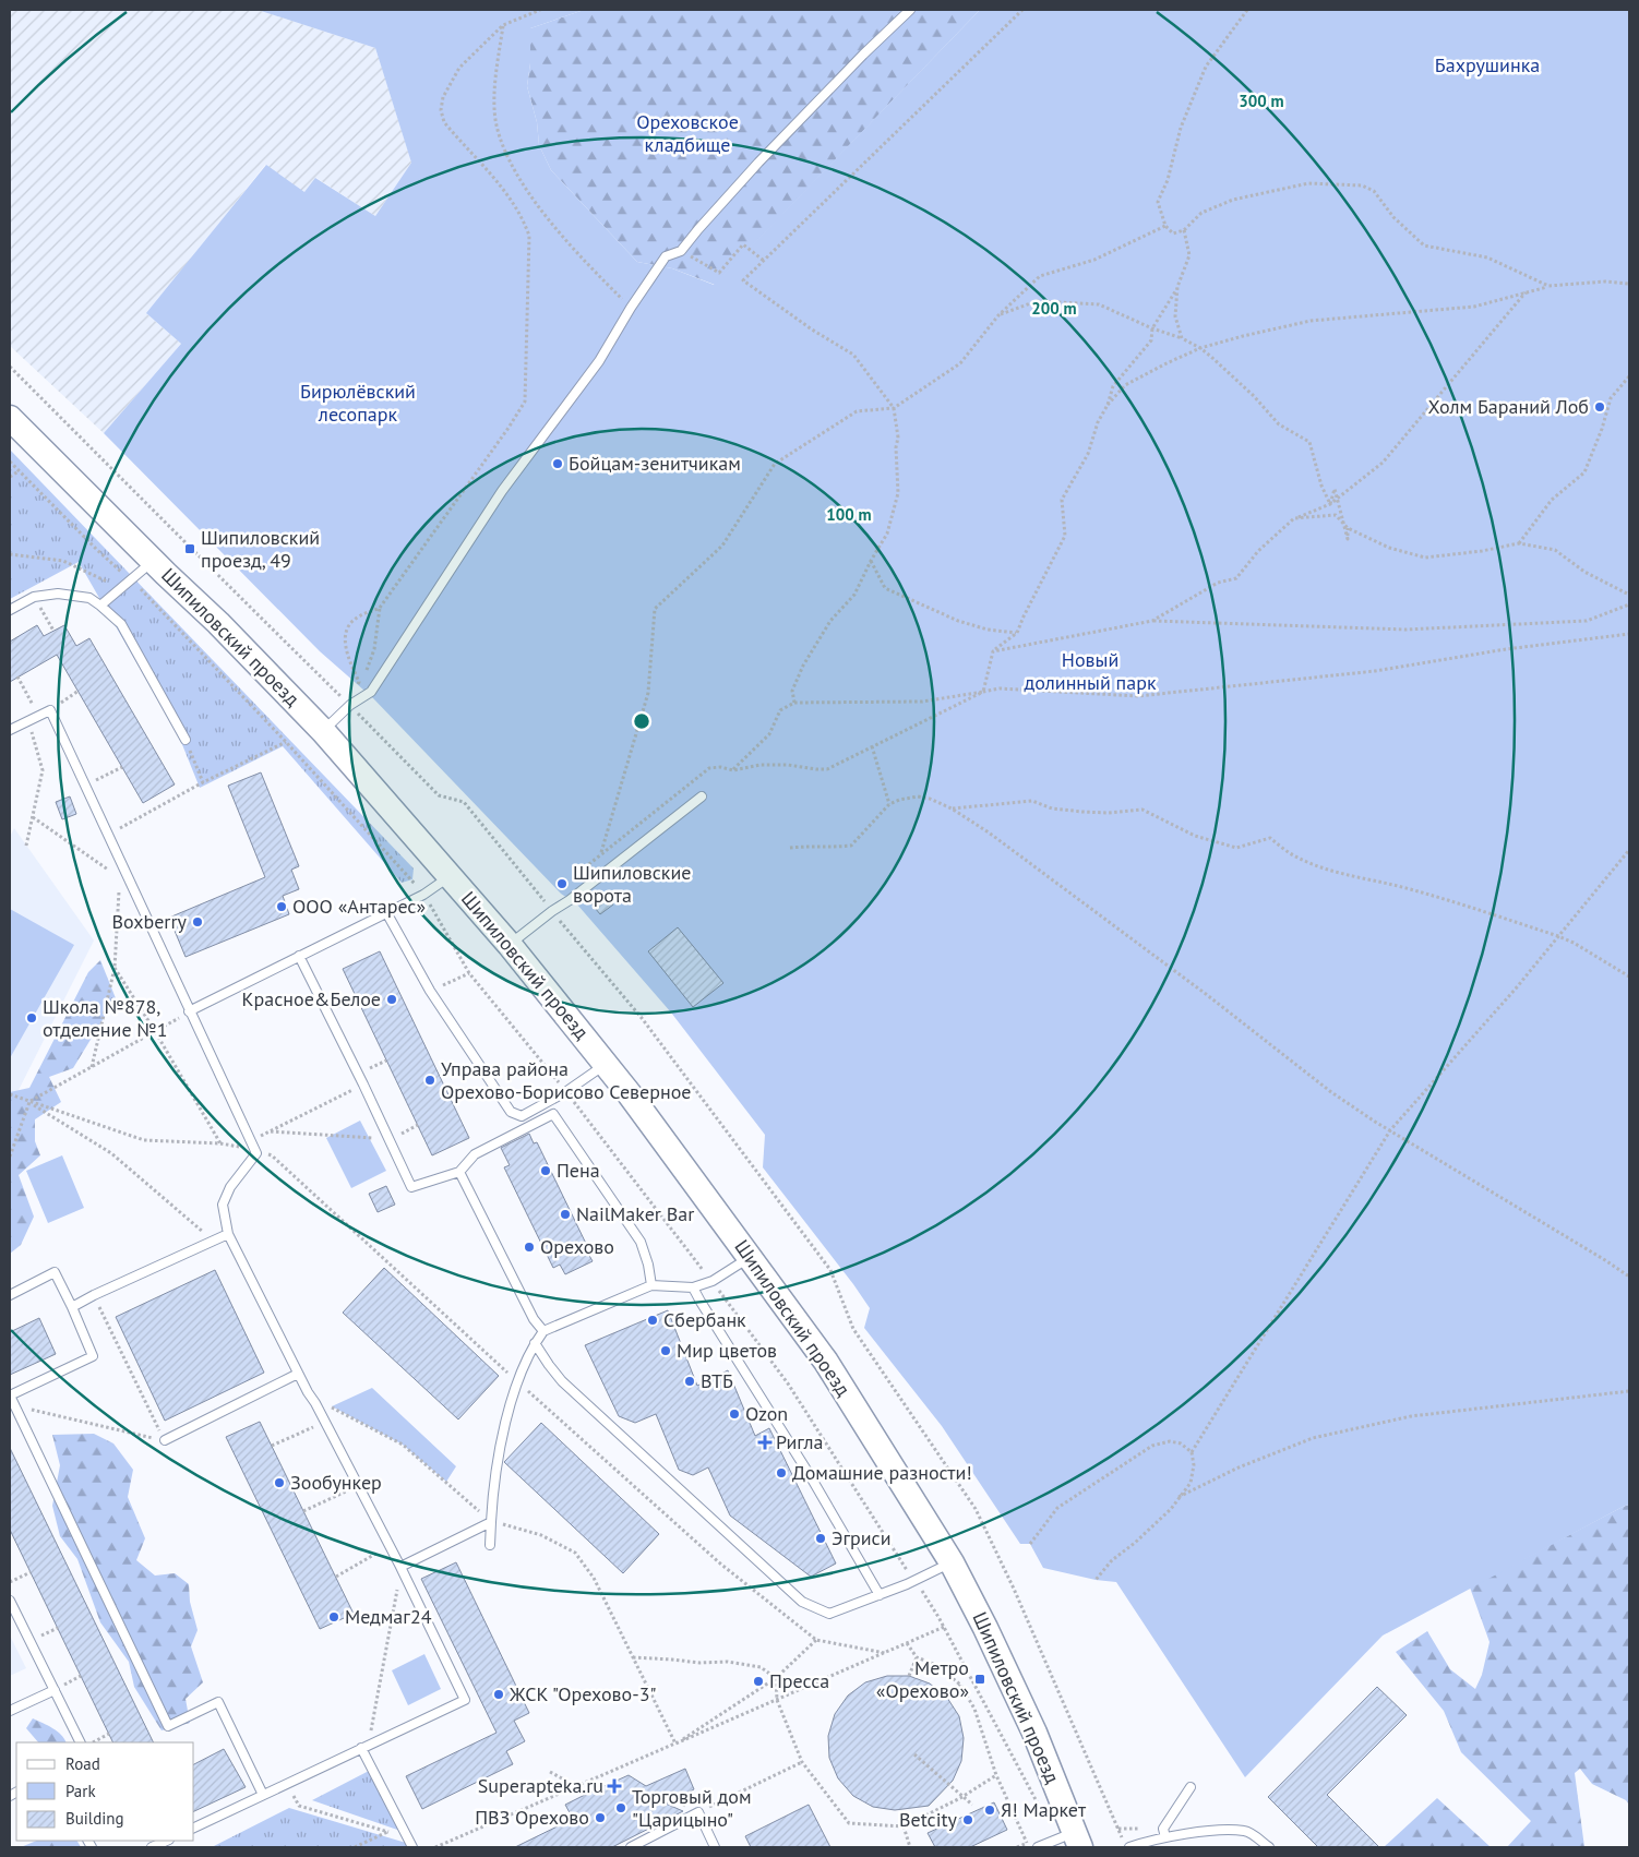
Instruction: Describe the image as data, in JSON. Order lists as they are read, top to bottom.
{
  "streets": {
    "main road": ["Шипиловский проезд"]
  },
  "parks": [
    "Бахрушинка",
    "Ореховское кладбище",
    "Бирюлёвский лесопарк",
    "Новый долинный парк"
  ],
  "places": {
    "other": [
      "Холм Бараний Лоб",
      "Бойцам-зенитчикам",
      "Шипиловские ворота",
      "ООО «Антарес»",
      "Boxberry",
      "Красное&Белое",
      "Школа №878, отделение №1",
      "Управа района Орехово-Борисово Северное",
      "Пена",
      "NailMaker Bar",
      "Орехово",
      "Сбербанк",
      "Мир цветов",
      "ВТБ",
      "Ozon",
      "Домашние разности!",
      "Зообункер",
      "Эгриси",
      "Медмаг24",
      "Пресса",
      "ЖСК \"Орехово-3\"",
      "Торговый дом \"Царицыно\"",
      "Я! Маркет",
      "ПВЗ Орехово",
      "Betcity"
    ],
    "transit": ["Шипиловский проезд, 49", "Метро «Орехово»"],
    "health": ["Ригла", "Superapteka.ru"]
  },
  "legend": ["Road", "Park", "Building"],
  "rings": ["300 m", "200 m", "100 m"]
}
